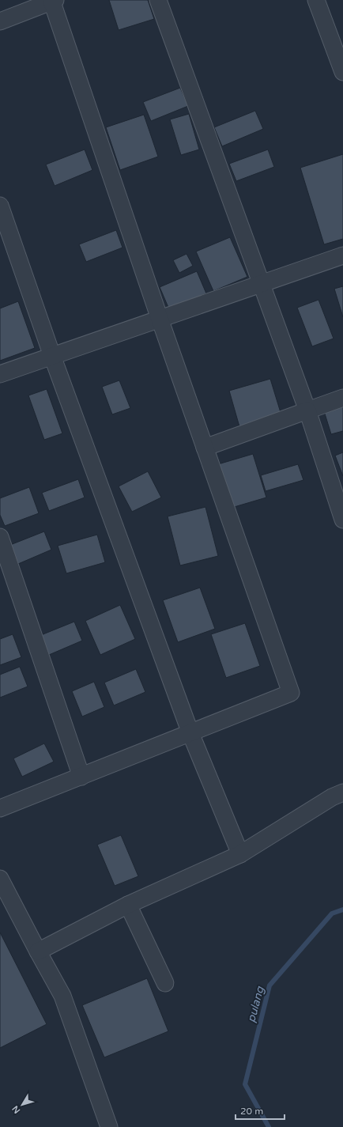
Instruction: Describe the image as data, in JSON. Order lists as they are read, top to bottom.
{
  "water": ["pulang"],
  "scale_bar": "20 m",
  "north": "bottom left"
}
